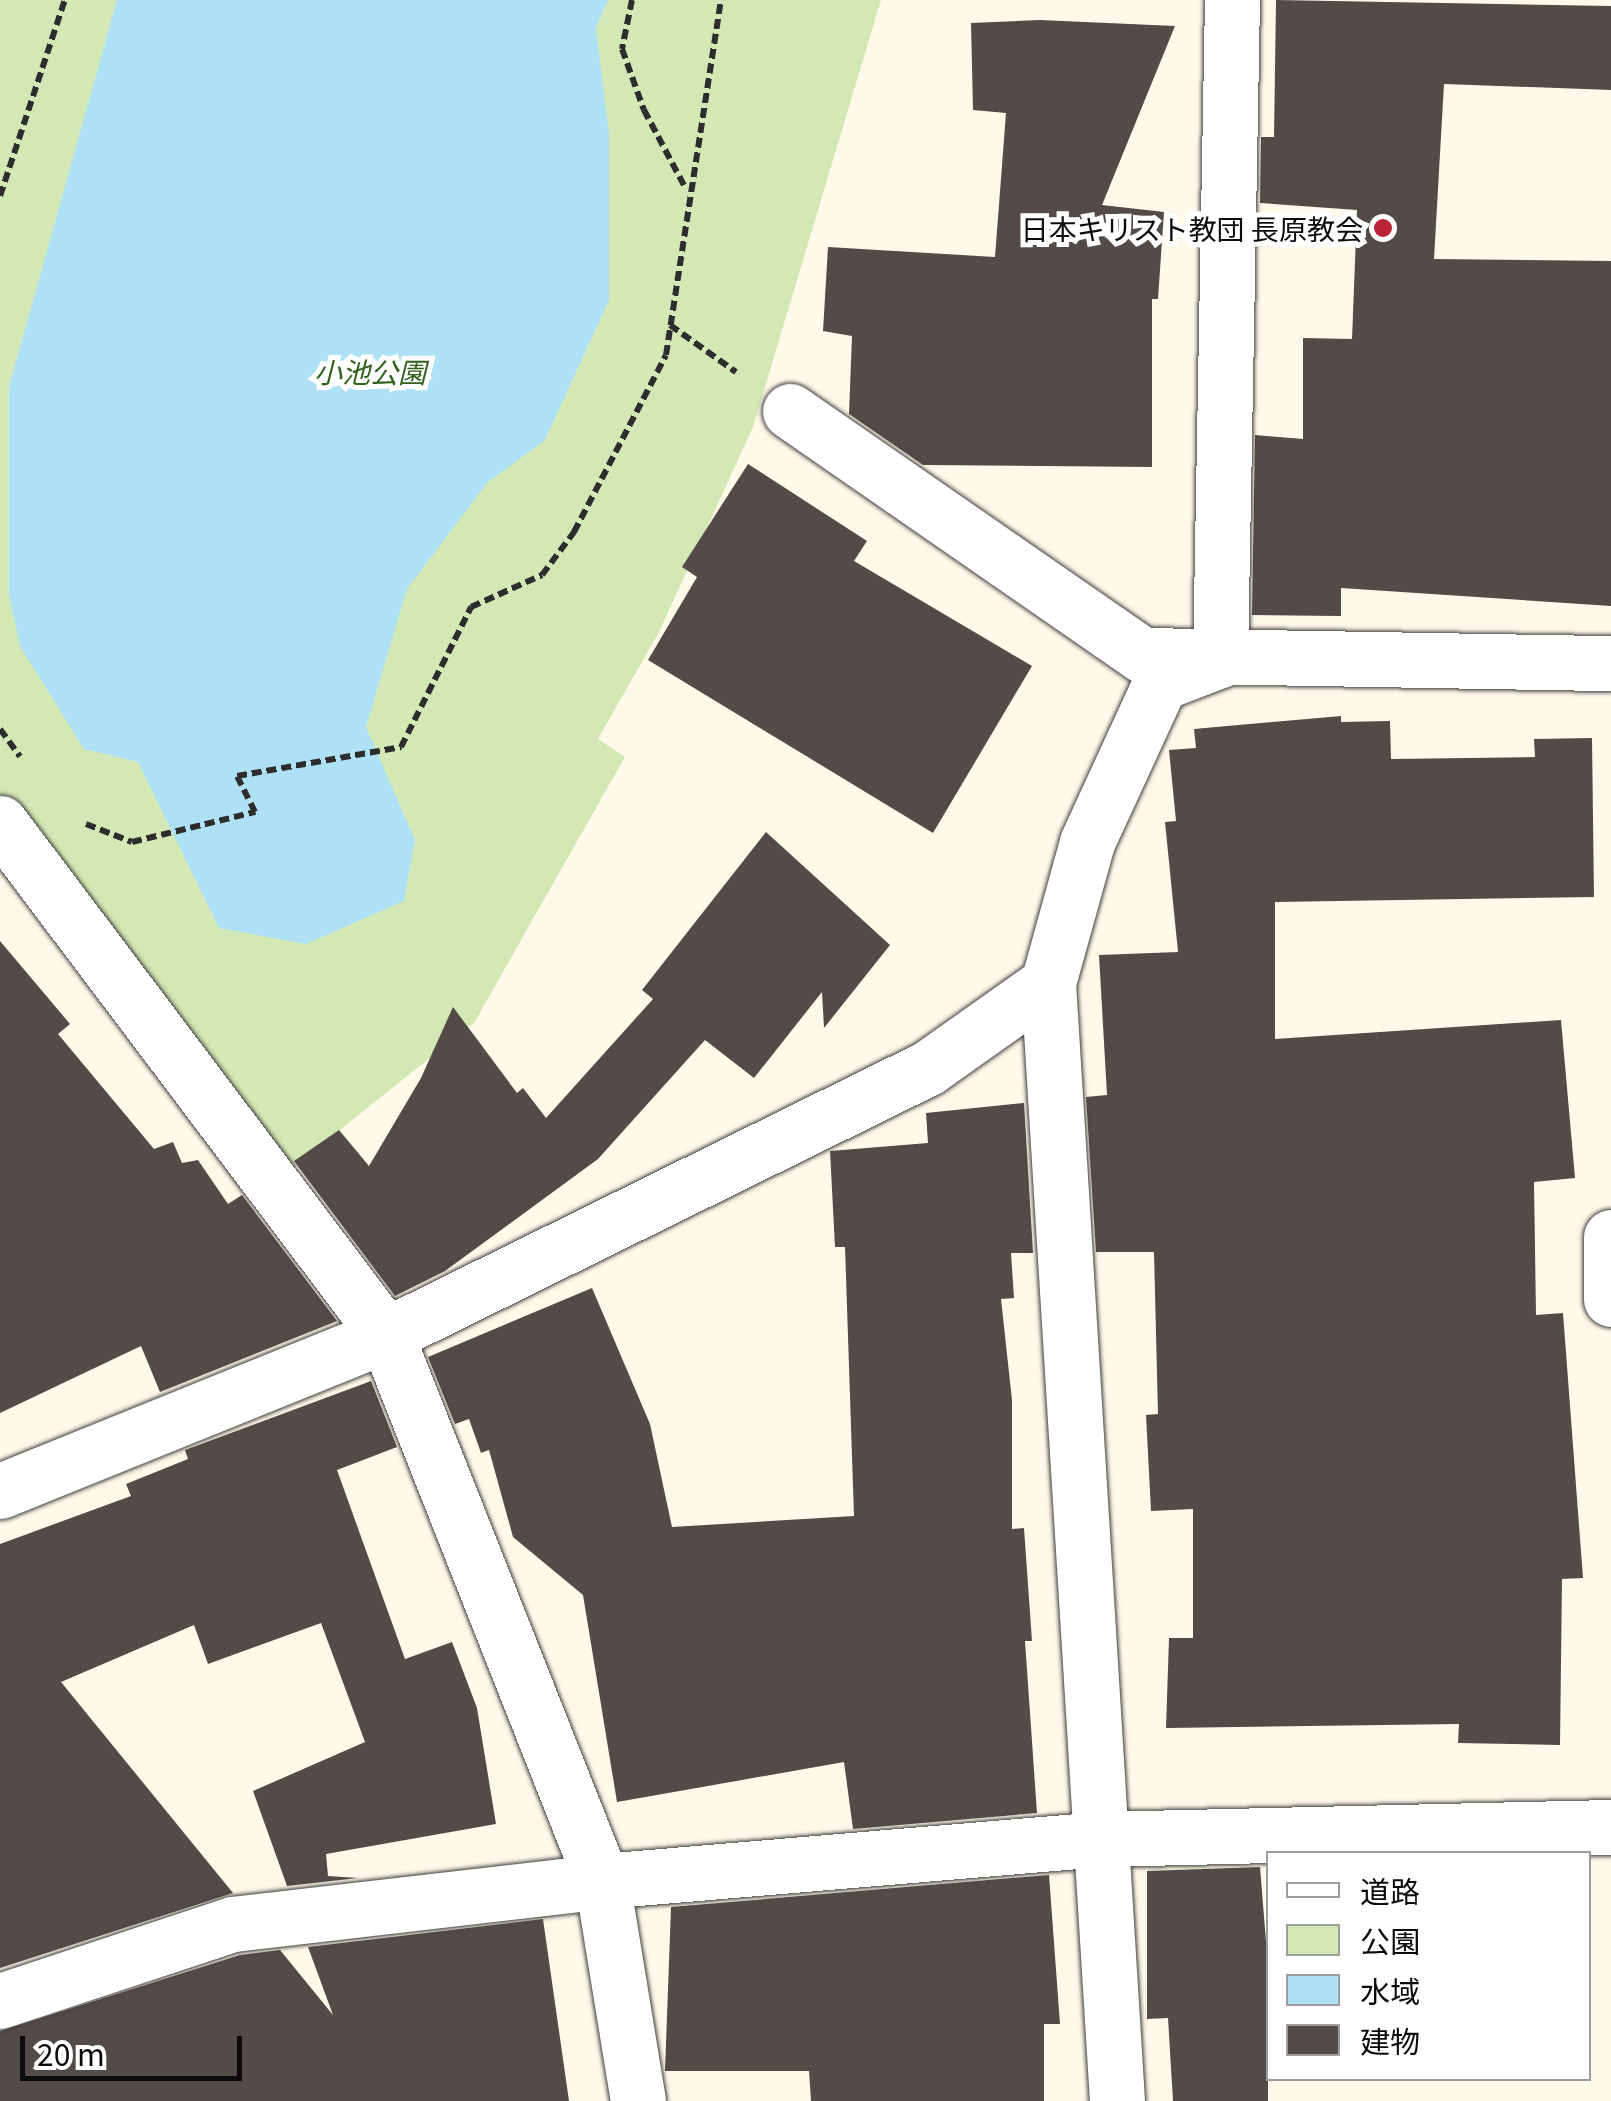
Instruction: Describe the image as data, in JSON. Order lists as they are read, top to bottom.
{
  "parks": ["小池公園"],
  "places": ["日本キリスト教団 長原教会"],
  "legend": [
    "道路",
    "公園",
    "水域",
    "建物"
  ],
  "scale_bar": "20 m"
}
